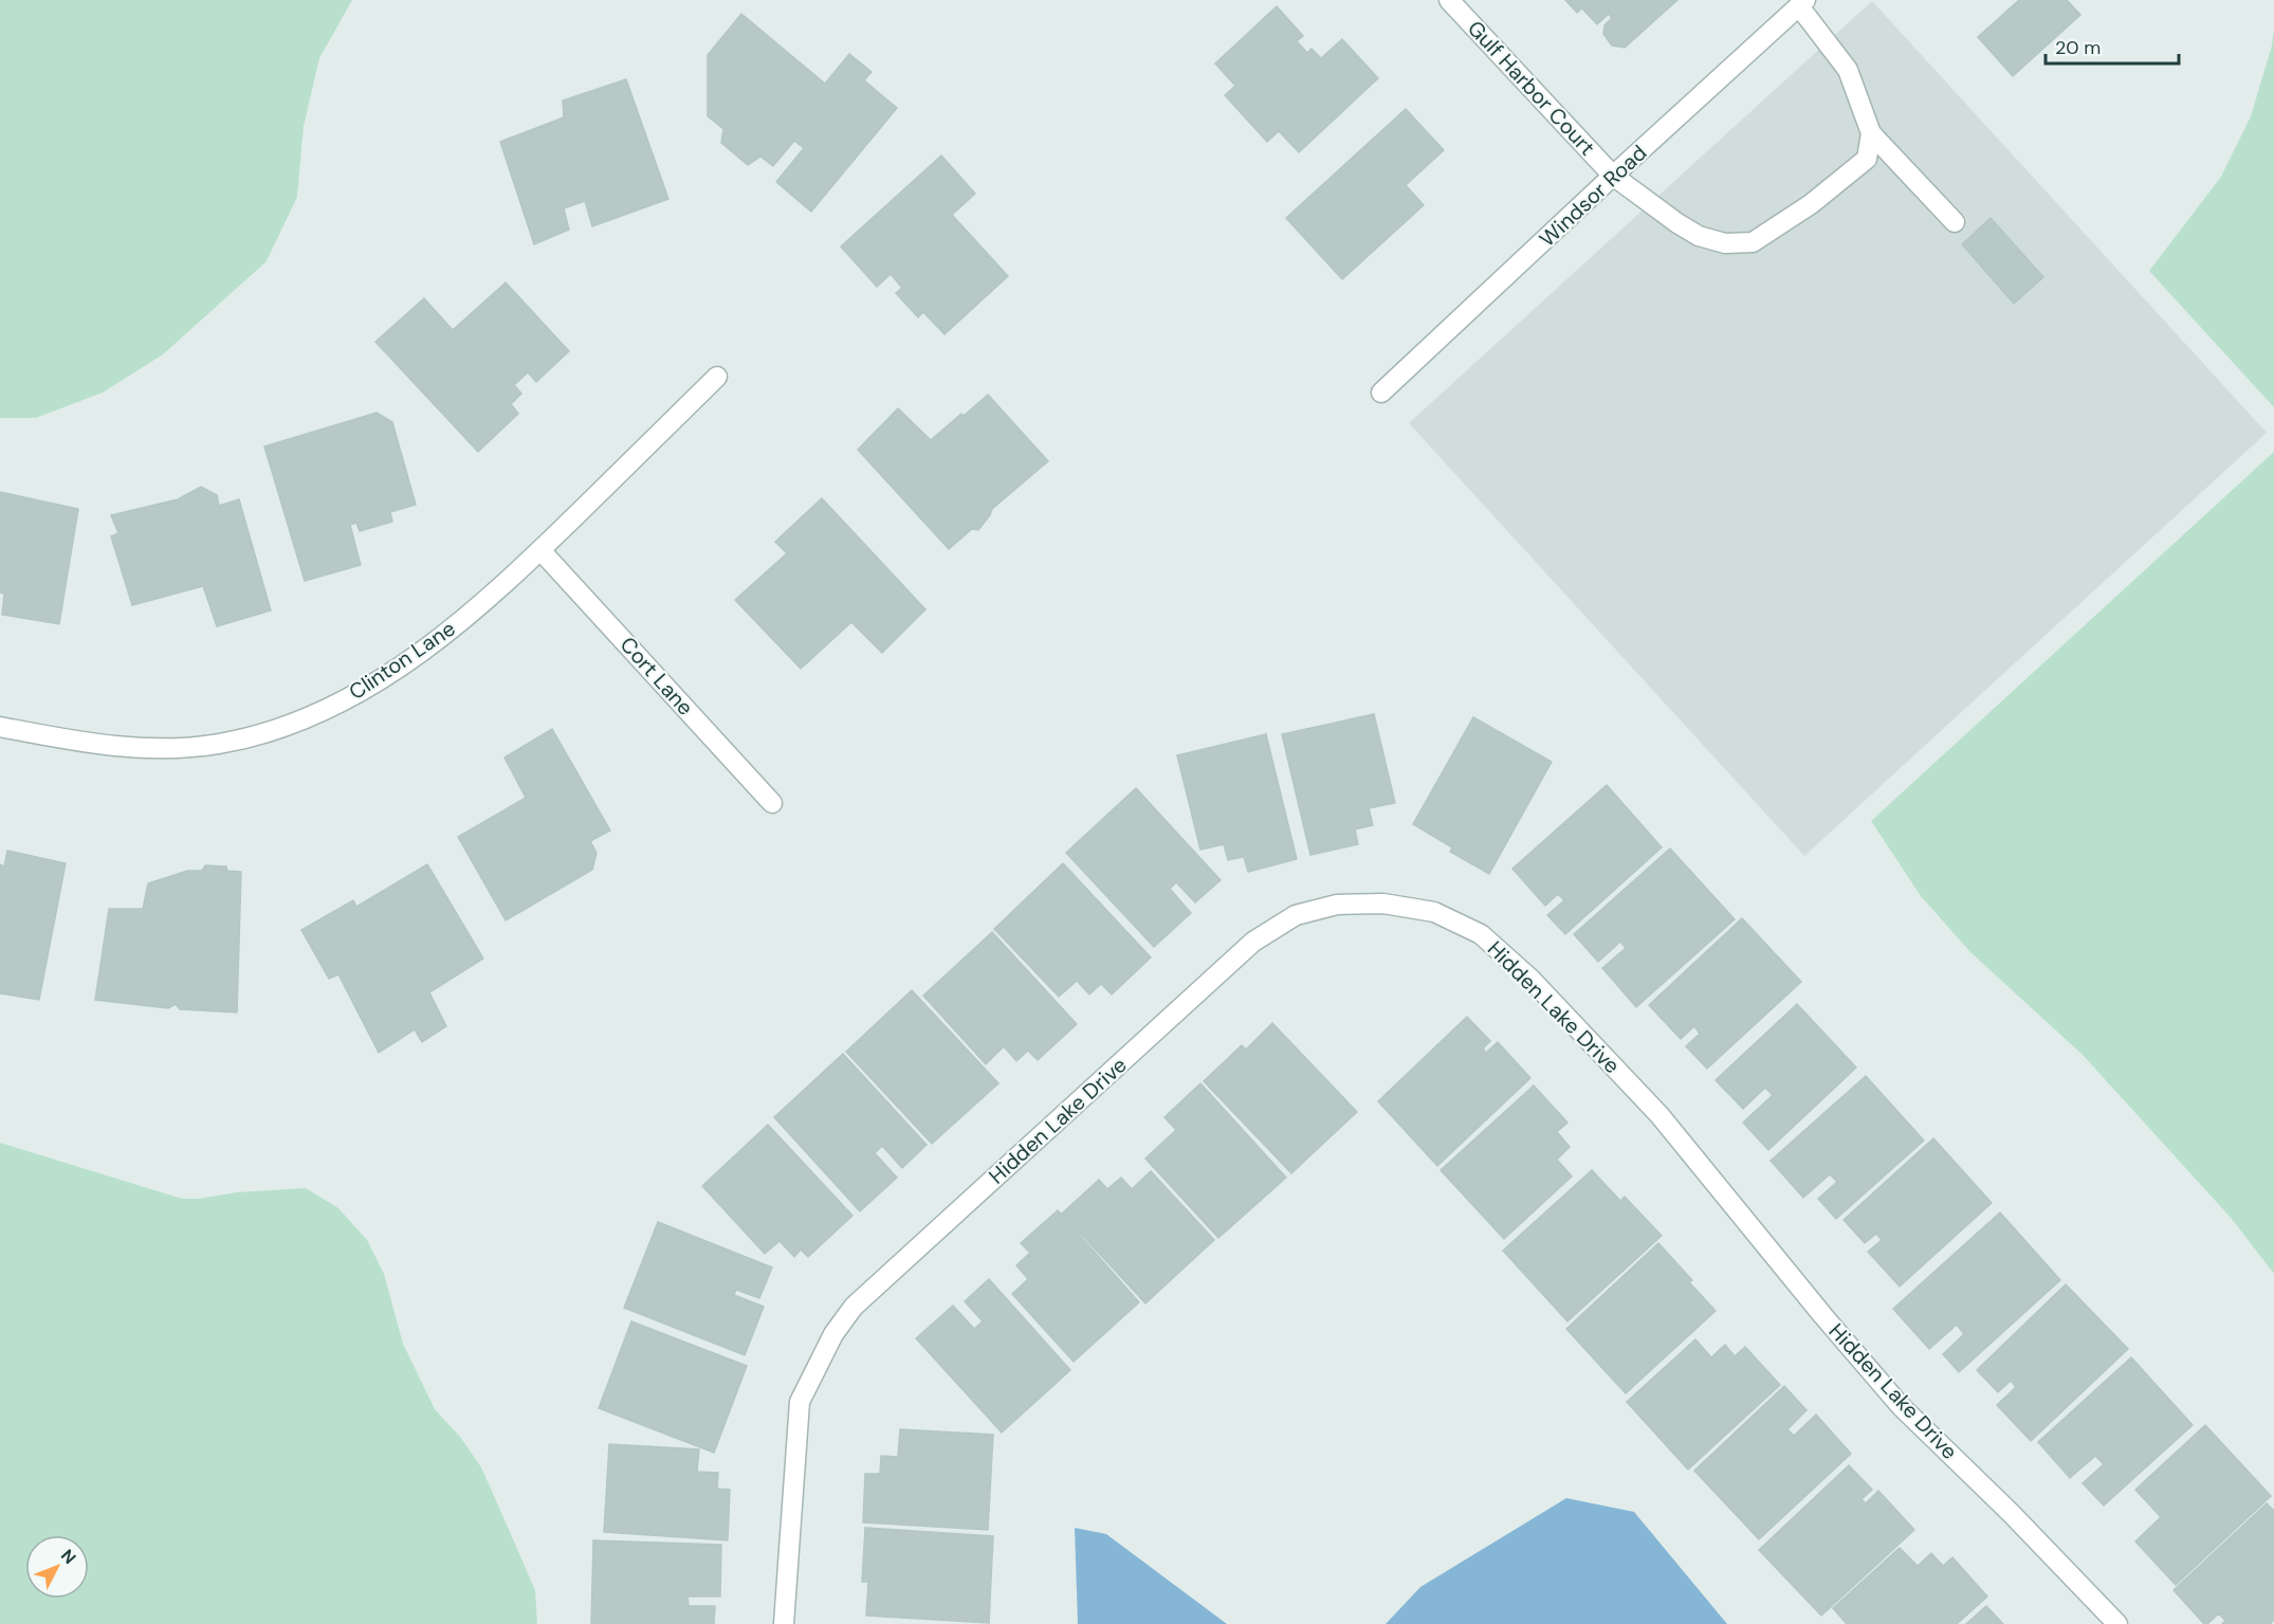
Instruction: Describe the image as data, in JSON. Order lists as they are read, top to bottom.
{
  "streets": {
    "street": [
      "Gulf Harbor Court",
      "Windsor Road",
      "Clinton Lane",
      "Cort Lane",
      "Hidden Lake Drive"
    ]
  },
  "crossings": [
    ["Gulf Harbor Court", "Windsor Road"],
    ["Clinton Lane", "Cort Lane"]
  ],
  "scale_bar": "20 m",
  "north": "top right"
}
